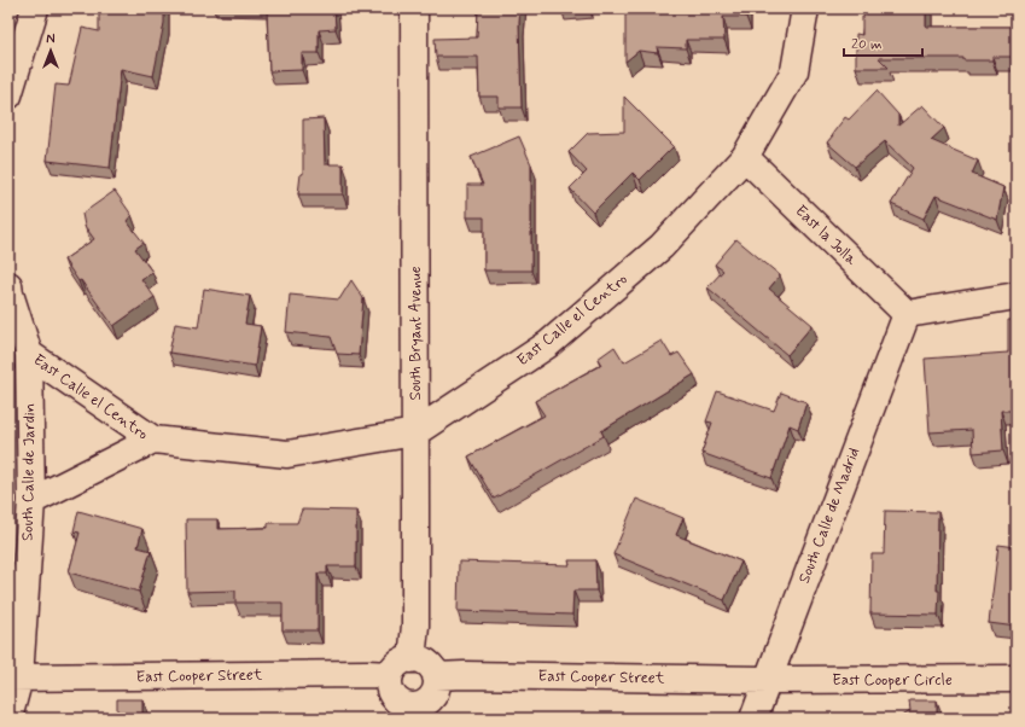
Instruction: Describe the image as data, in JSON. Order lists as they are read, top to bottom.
{
  "streets": {
    "street": [
      "East la Jolla",
      "East Calle el Centro",
      "South Bryant Avenue",
      "South Calle de Jardin",
      "South Calle de Madrid",
      "East Cooper Street",
      "East Cooper Circle"
    ]
  },
  "crossings": [
    ["East la Jolla", "East Calle el Centro"],
    ["East la Jolla", "South Calle de Madrid"],
    ["East Calle el Centro", "South Bryant Avenue"],
    ["East Calle el Centro", "South Calle de Jardin"],
    ["South Bryant Avenue", "East Cooper Street"],
    ["South Calle de Jardin", "East Cooper Street"],
    ["South Calle de Madrid", "East Cooper Street"],
    ["South Calle de Madrid", "East Cooper Circle"],
    ["East Cooper Street", "East Cooper Circle"]
  ],
  "scale_bar": "20 m",
  "north": "top"
}
